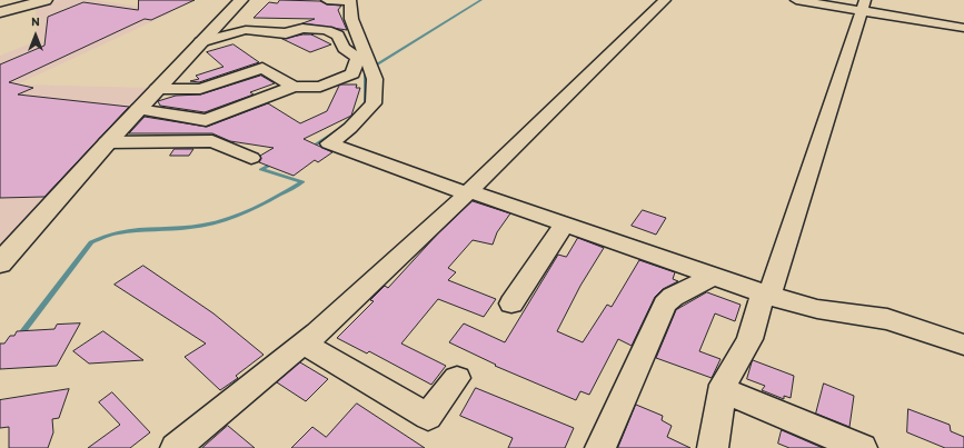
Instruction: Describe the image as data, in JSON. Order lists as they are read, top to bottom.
{
  "north": "top"
}
